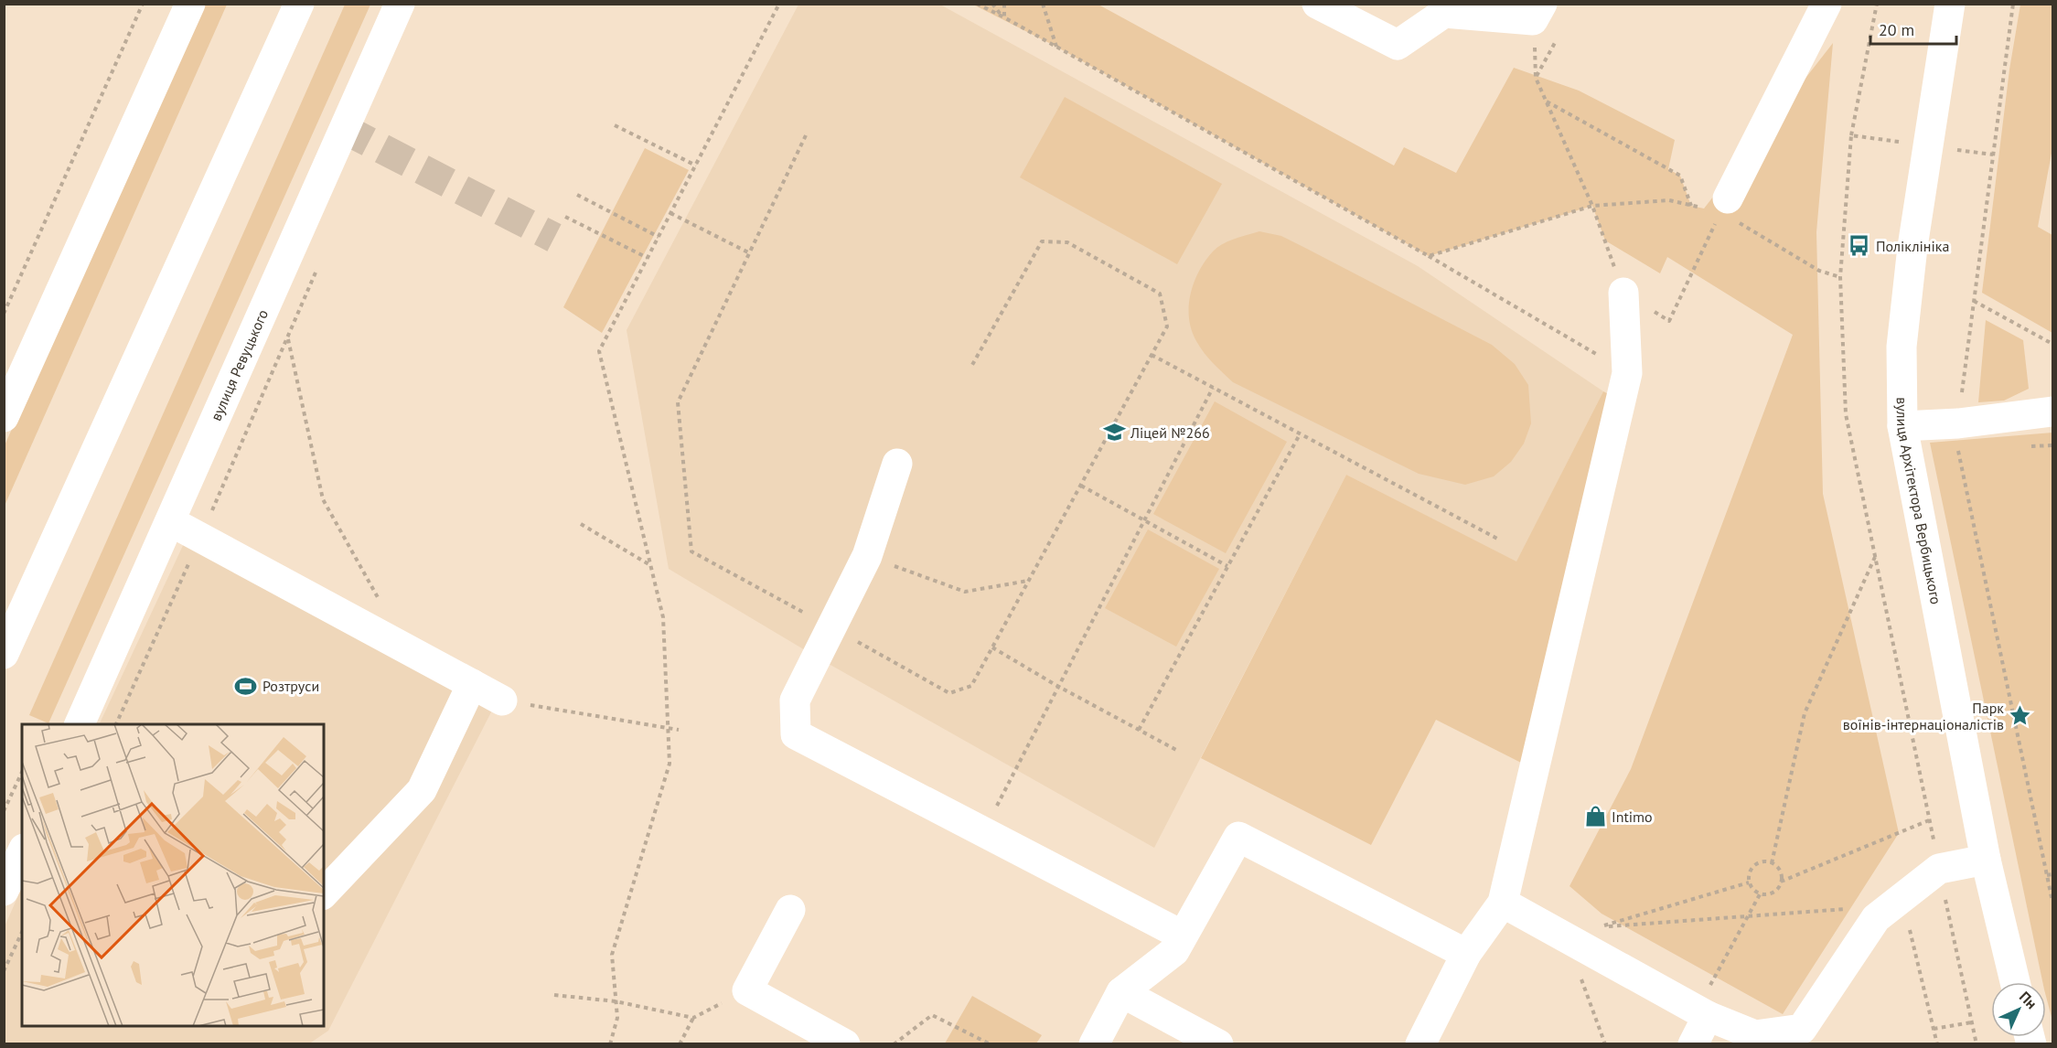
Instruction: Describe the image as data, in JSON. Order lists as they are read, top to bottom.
{
  "streets": {
    "street": ["вулиця Ревуцького", "вулиця Архітектора Вербицького"]
  },
  "places": {
    "bus stop": ["Поліклініка"],
    "school or university": ["Ліцей №266"],
    "sports": ["Розтруси"],
    "place": ["Парк воїнів-інтернаціоналістів"],
    "shop": ["Intimo"]
  },
  "scale_bar": "20 m",
  "north": "top right"
}
